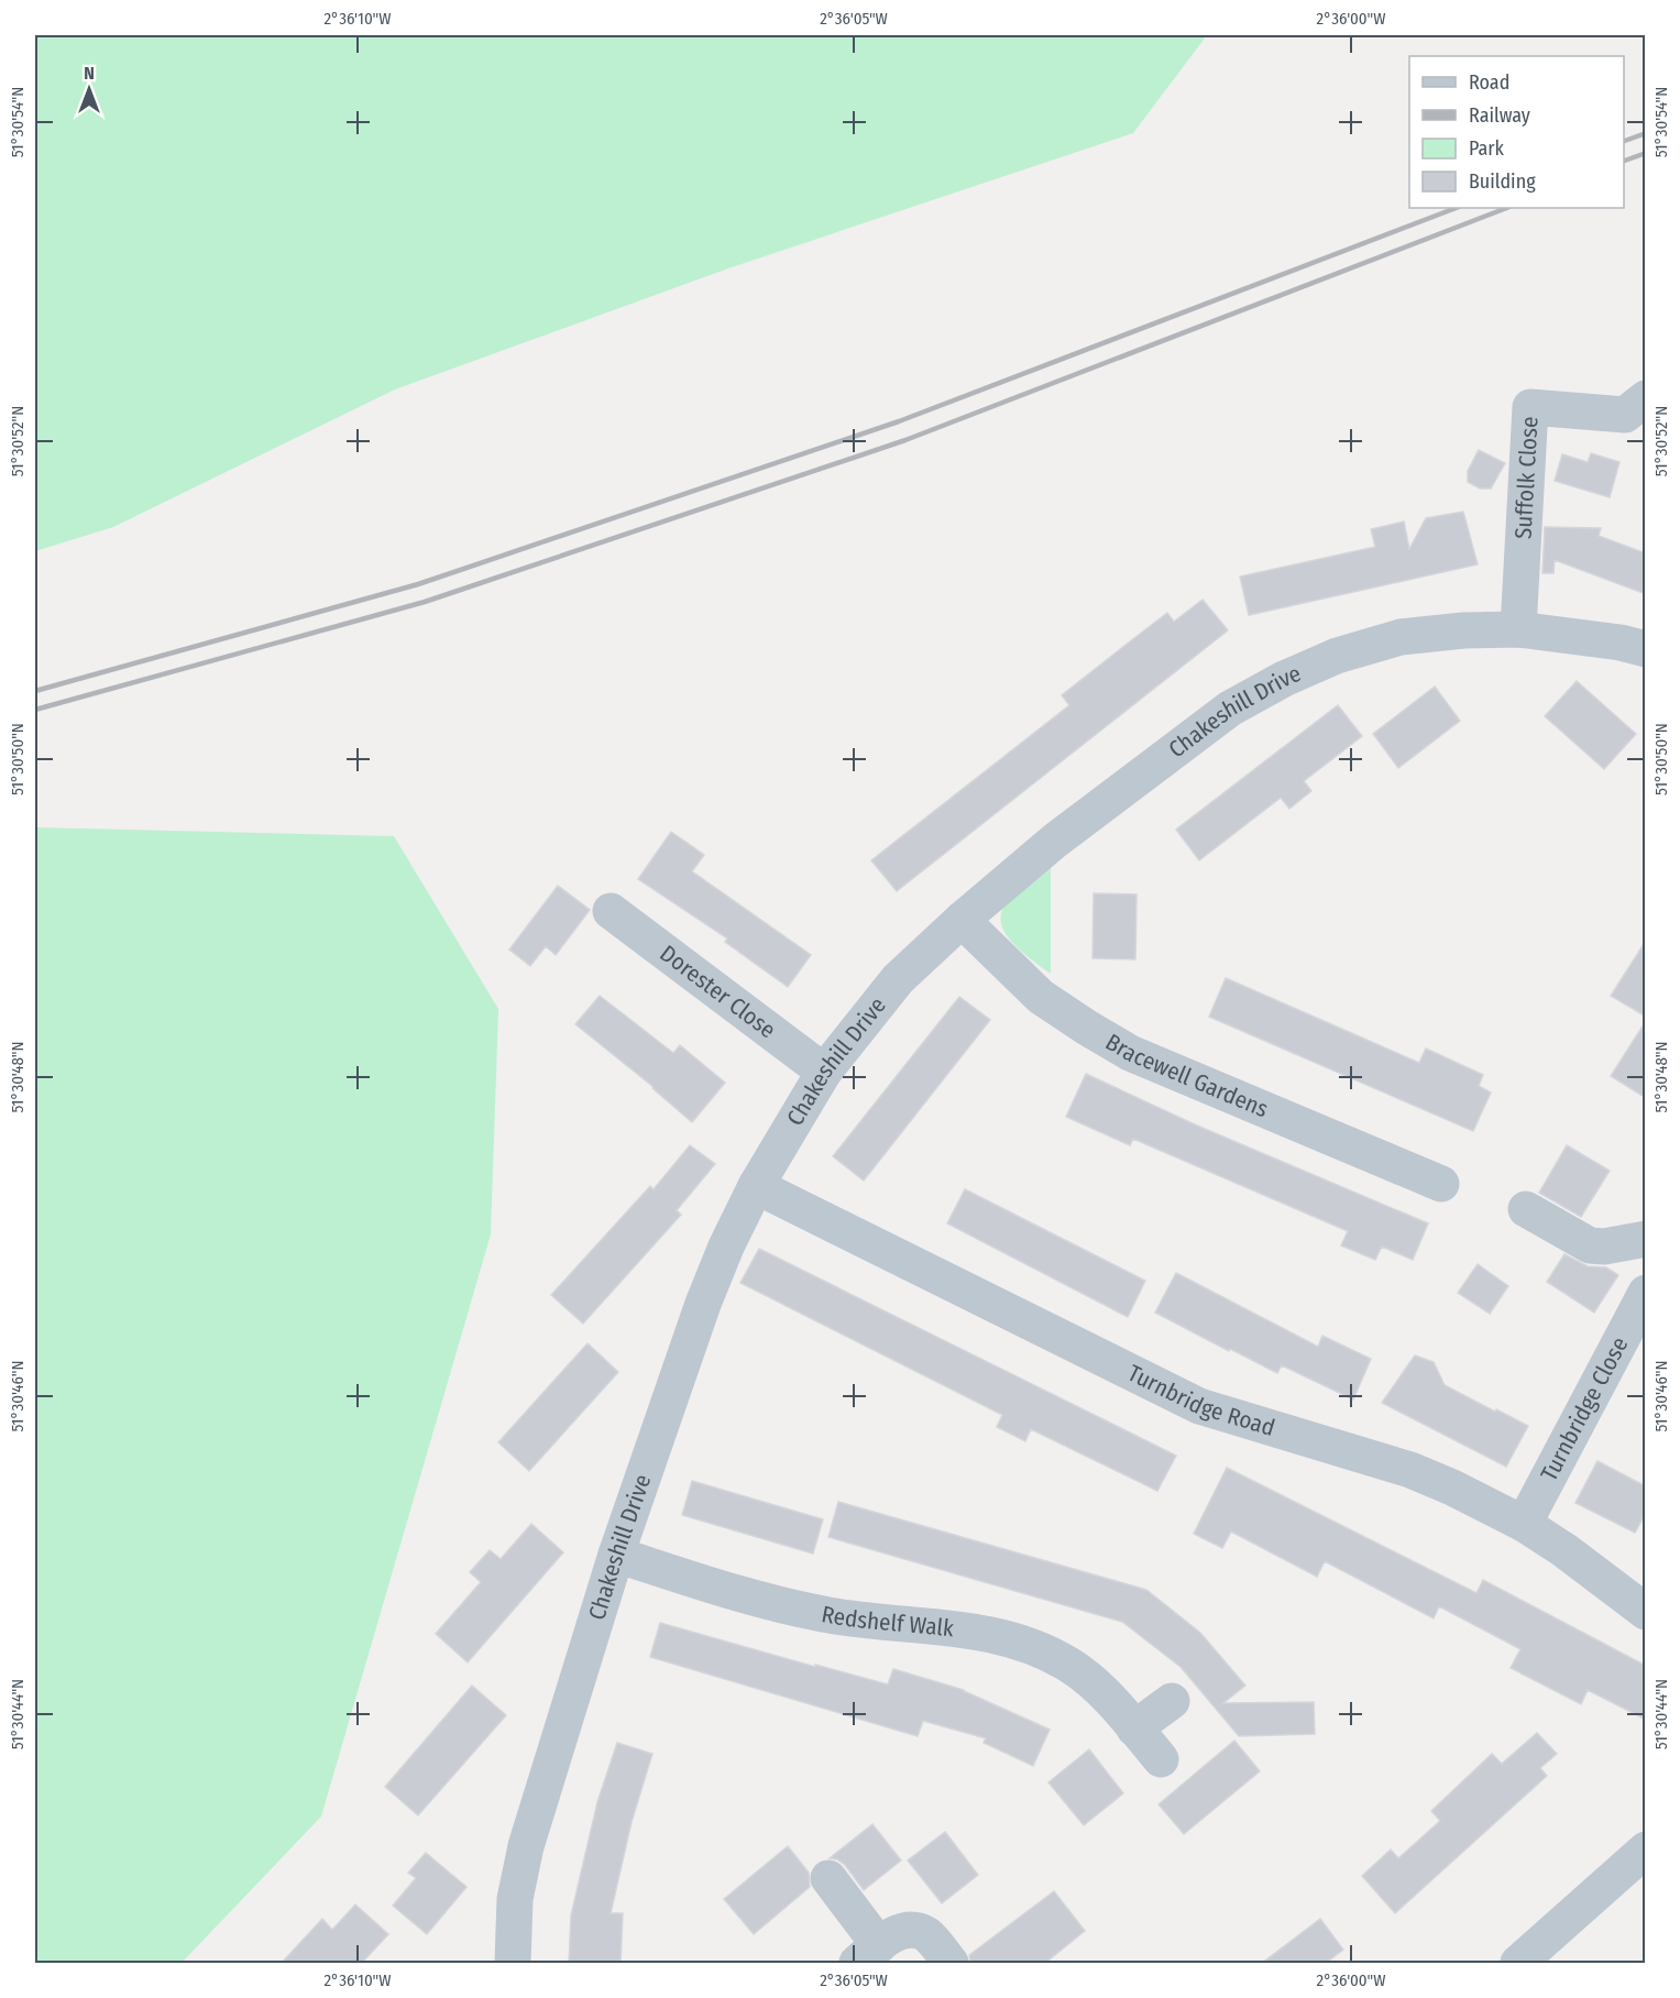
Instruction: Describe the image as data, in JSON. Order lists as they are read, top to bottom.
{
  "streets": {
    "street": [
      "Suffolk Close",
      "Chakeshill Drive",
      "Dorester Close",
      "Bracewell Gardens",
      "Turnbridge Road",
      "Turnbridge Close",
      "Redshelf Walk"
    ]
  },
  "crossings": [
    ["Suffolk Close", "Chakeshill Drive"],
    ["Chakeshill Drive", "Dorester Close"],
    ["Chakeshill Drive", "Bracewell Gardens"],
    ["Chakeshill Drive", "Turnbridge Road"],
    ["Chakeshill Drive", "Redshelf Walk"],
    ["Turnbridge Road", "Turnbridge Close"]
  ],
  "legend": [
    "Road",
    "Railway",
    "Park",
    "Building"
  ],
  "north": "top",
  "coordinates": [
    "2°36'10\"W",
    "2°36'05\"W",
    "2°36'00\"W",
    "51°30'54\"N",
    "51°30'52\"N",
    "51°30'50\"N",
    "51°30'48\"N",
    "51°30'46\"N",
    "51°30'44\"N"
  ]
}
